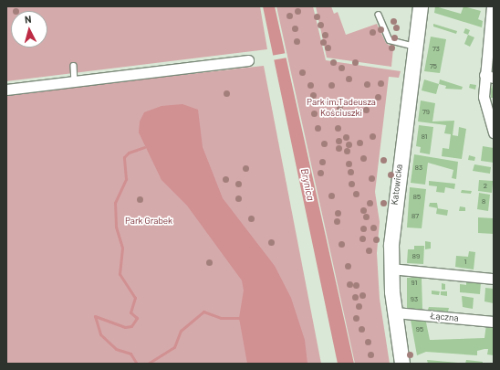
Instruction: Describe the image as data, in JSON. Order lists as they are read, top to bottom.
{
  "streets": {
    "street": ["Katowicka", "Łączna"]
  },
  "crossings": [
    ["Katowicka", "Łączna"]
  ],
  "water": ["Brynica"],
  "parks": ["Park im.Tadeusza Kościuszki", "Park Grabek"],
  "house_numbers": [
    "73",
    "75",
    "79",
    "81",
    "83",
    "2",
    "85",
    "8",
    "87",
    "89",
    "1",
    "91",
    "93",
    "95"
  ],
  "north": "top"
}
